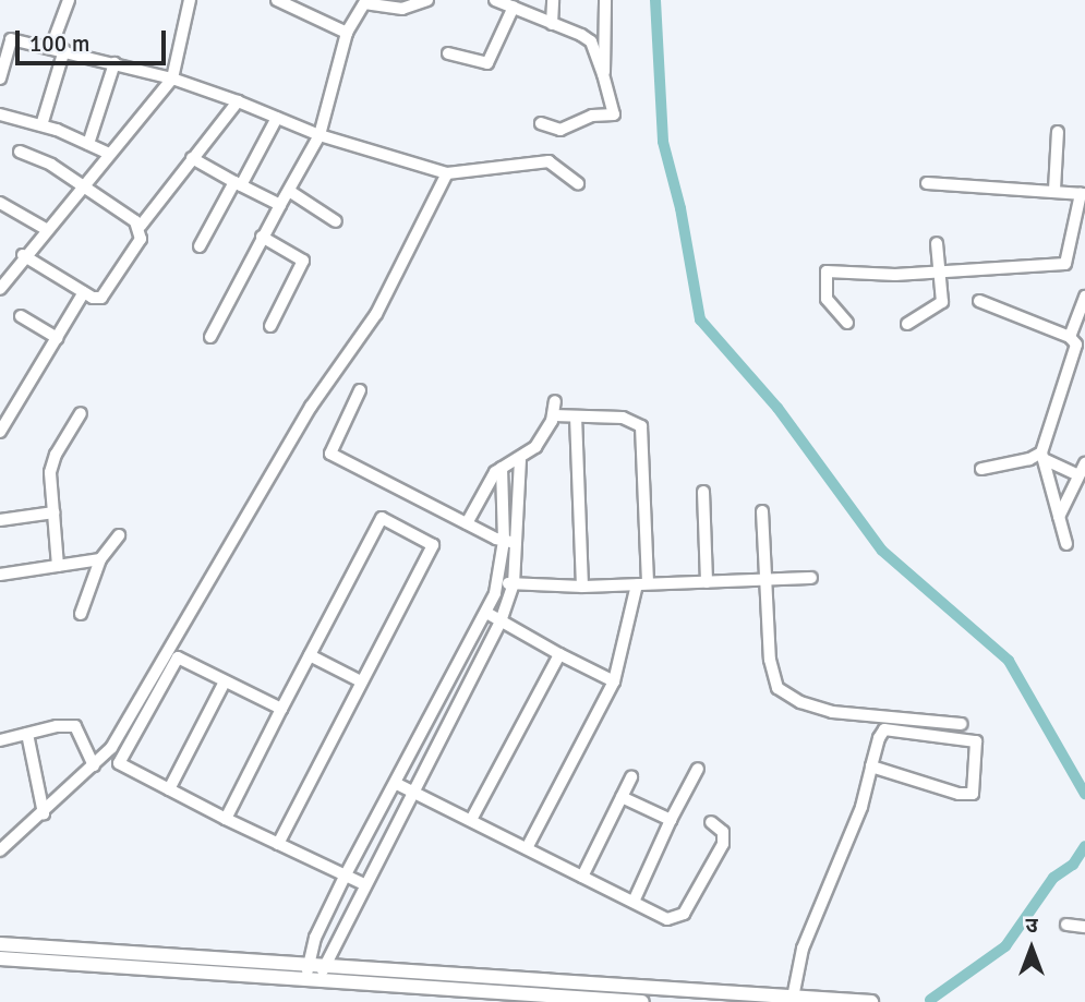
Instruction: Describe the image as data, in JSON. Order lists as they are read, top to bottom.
{
  "scale_bar": "100 m",
  "north": "top"
}
